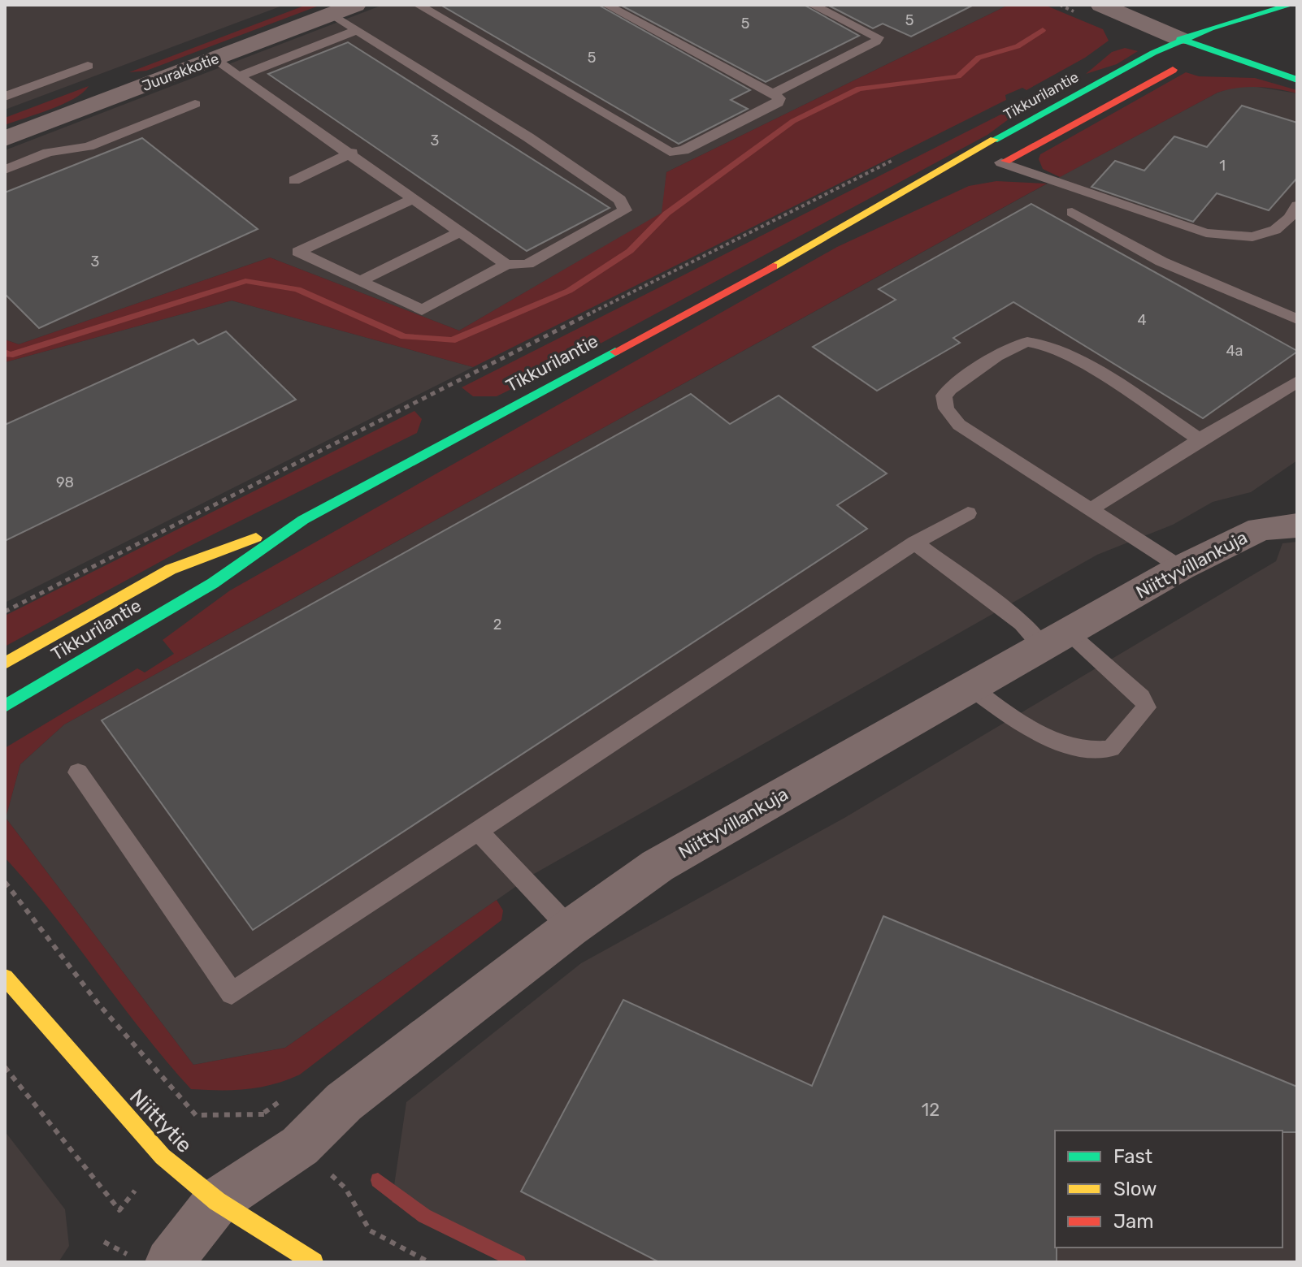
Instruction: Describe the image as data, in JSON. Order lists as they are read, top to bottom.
{
  "streets": {
    "main road": ["Tikkurilantie", "Niittytie"],
    "street": ["Juurakkotie", "Niittyvillankuja"]
  },
  "crossings": [
    ["Niittyvillankuja", "Niittytie"]
  ],
  "house_numbers": [
    "5",
    "5",
    "5",
    "3",
    "1",
    "3",
    "4",
    "4a",
    "98",
    "2",
    "12"
  ],
  "legend": ["Fast", "Slow", "Jam"]
}
